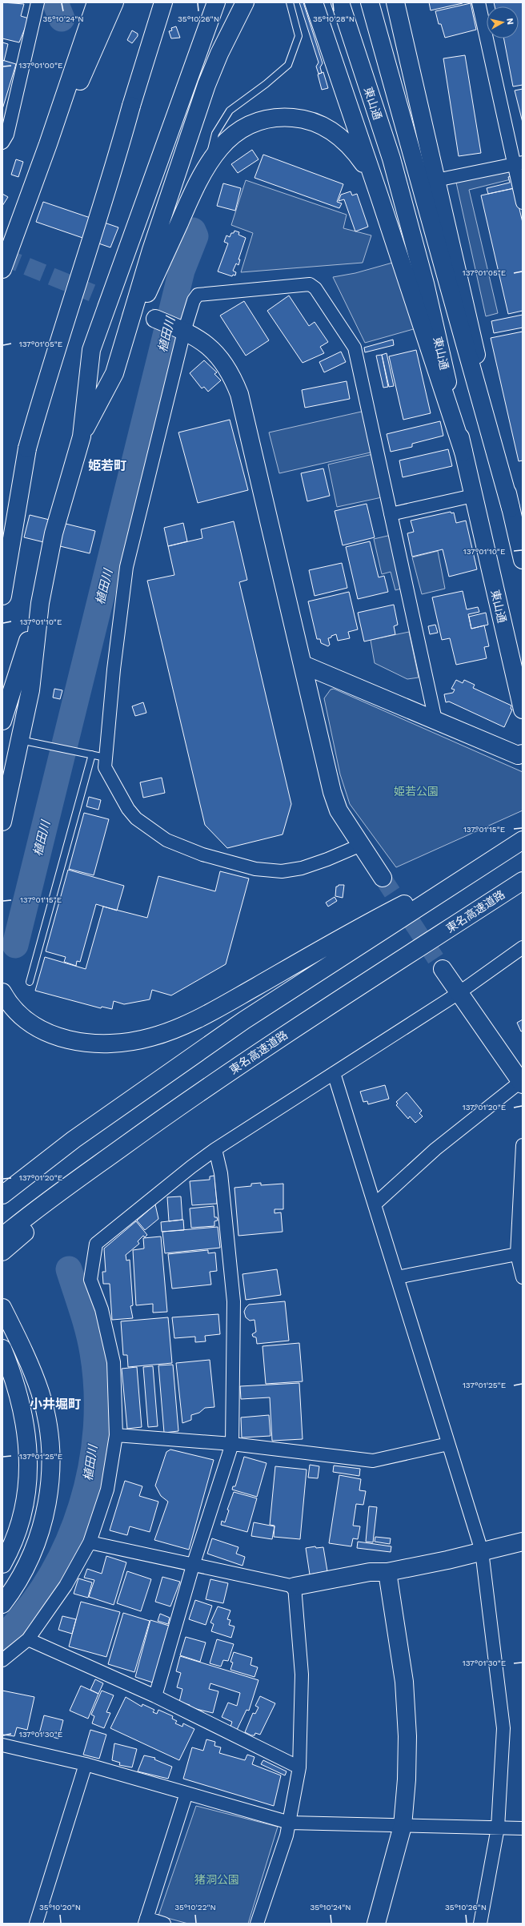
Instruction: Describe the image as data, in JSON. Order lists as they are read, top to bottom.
{
  "streets": {
    "main road": ["東山通", "東名高速道路"]
  },
  "districts": ["姫若町", "小井堀町"],
  "water": ["植田川"],
  "parks": ["姫若公園", "猪洞公園"],
  "north": "right",
  "coordinates": [
    "35°10'24\"N",
    "35°10'26\"N",
    "35°10'28\"N",
    "137°01'00\"E",
    "137°01'05\"E",
    "137°01'10\"E",
    "137°01'15\"E",
    "137°01'20\"E",
    "137°01'25\"E",
    "137°01'30\"E",
    "35°10'20\"N",
    "35°10'22\"N"
  ]
}
